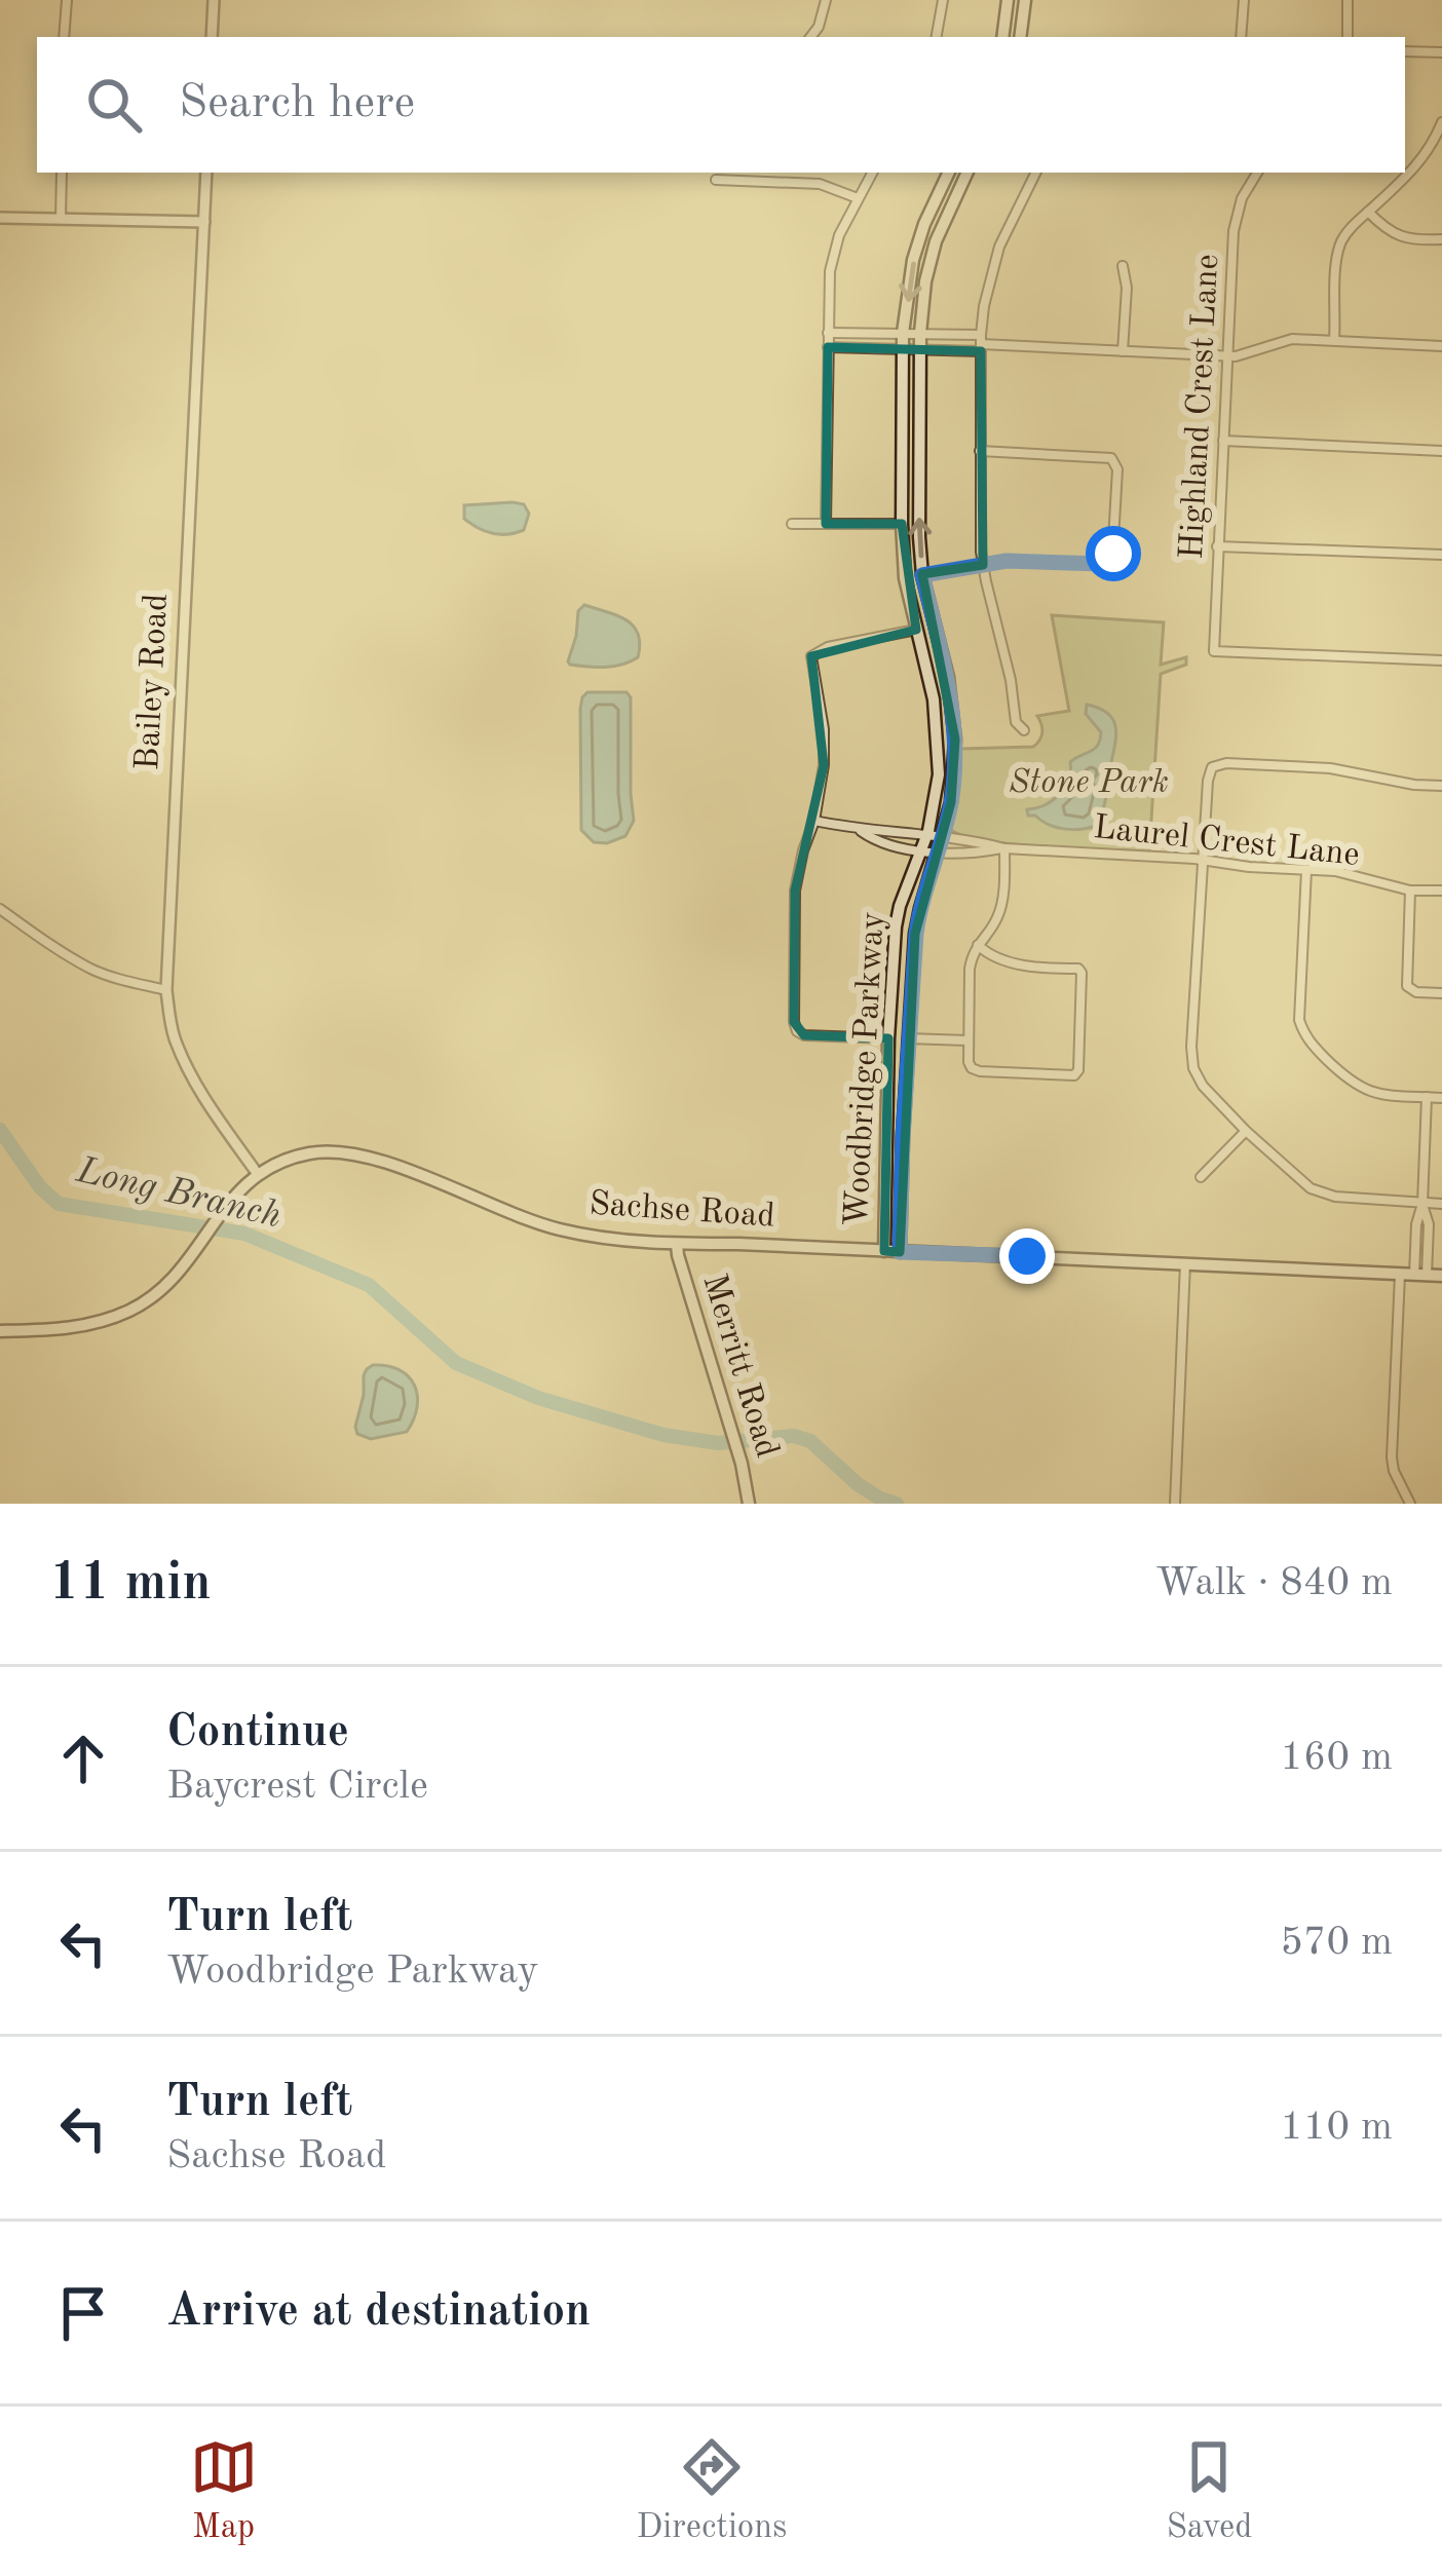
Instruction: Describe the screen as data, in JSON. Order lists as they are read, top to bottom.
{
  "streets": {
    "main road": ["Woodbridge Parkway", "Sachse Road", "Merritt Road"],
    "street": ["Highland Crest Lane", "Bailey Road", "Laurel Crest Lane"]
  },
  "crossings": [
    ["Bailey Road", "Sachse Road"],
    ["Laurel Crest Lane", "Woodbridge Parkway"],
    ["Woodbridge Parkway", "Sachse Road"],
    ["Sachse Road", "Merritt Road"]
  ],
  "water": ["Long Branch"],
  "parks": ["Stone Park"],
  "page": {
    "search": "Search here",
    "heading": ["11 min", "Walk · 840 m"],
    "list": [
      ["Continue", "Baycrest Circle", "160 m"],
      ["Turn left", "Woodbridge Parkway", "570 m"],
      ["Turn left", "Sachse Road", "110 m"],
      "Arrive at destination"
    ],
    "nav": ["Map", "Directions", "Saved"]
  }
}
